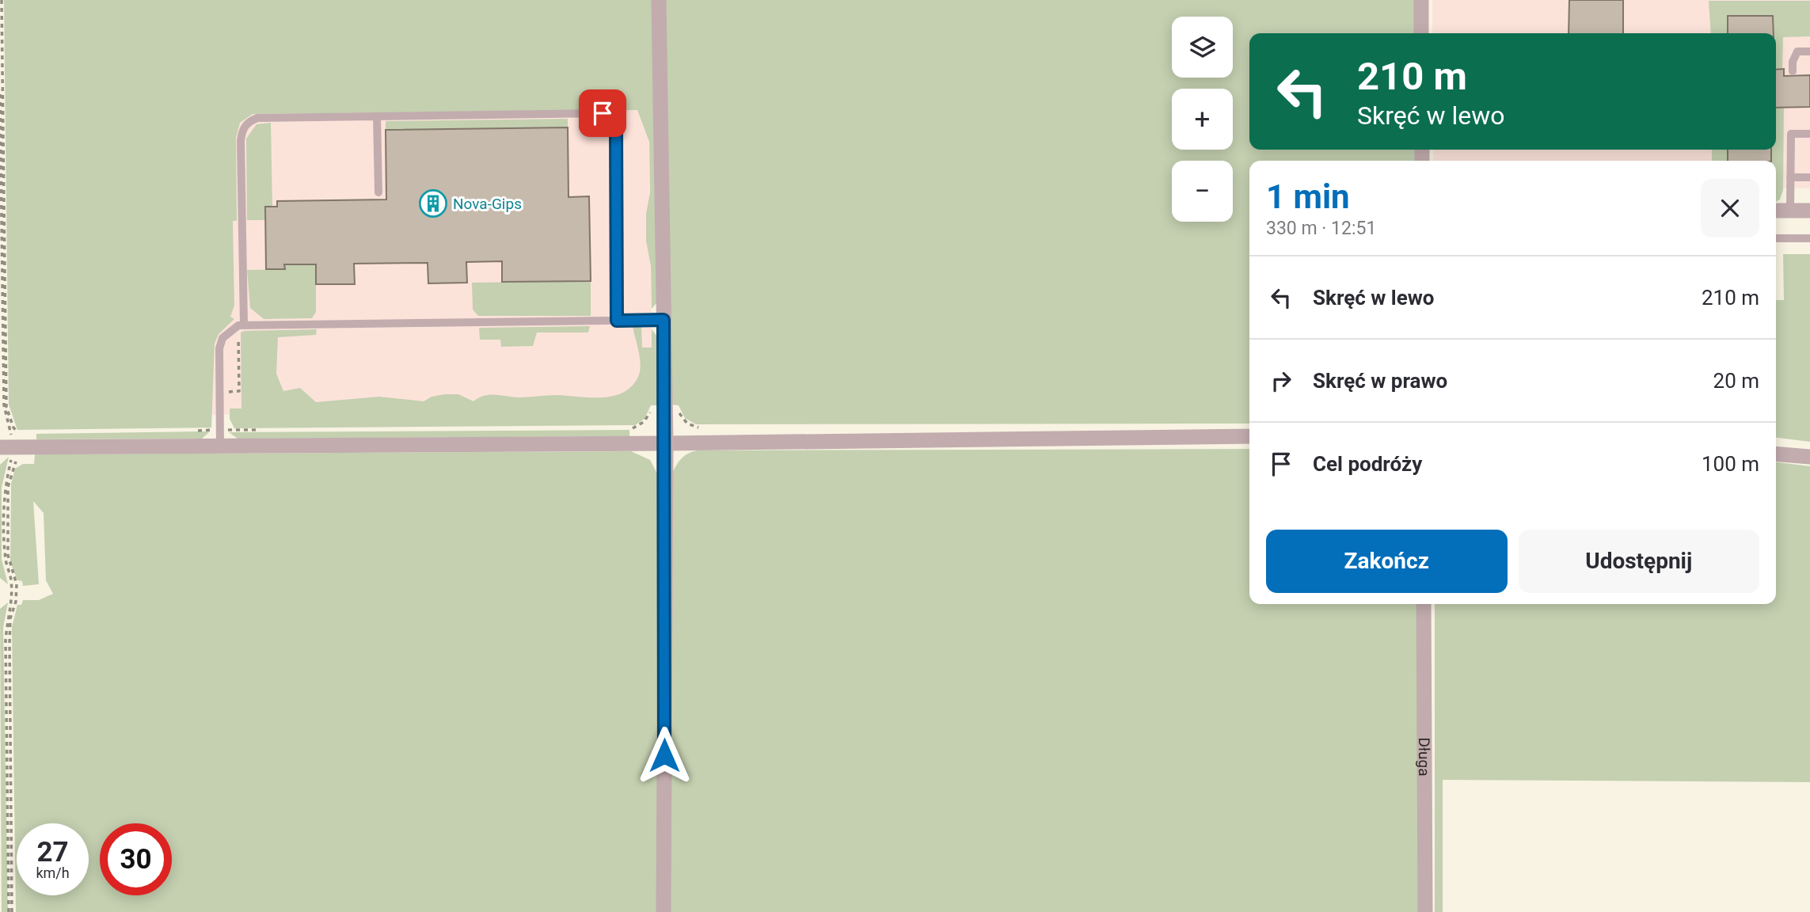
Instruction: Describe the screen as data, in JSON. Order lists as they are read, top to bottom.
{
  "streets": {
    "street": ["Długa"]
  },
  "places": {
    "building": ["Nova-Gips"]
  },
  "page": {
    "map_buttons": ["+", "−"],
    "turn": ["210 m", "Skręć w lewo"],
    "heading": ["1 min", "330 m · 12:51"],
    "list": [
      {
        "name": "Skręć w lewo",
        "value": "210 m"
      },
      {
        "name": "Skręć w prawo",
        "value": "20 m"
      },
      {
        "name": "Cel podróży",
        "value": "100 m"
      }
    ],
    "buttons": ["Zakończ", "Udostępnij"],
    "speed": "27 km/h",
    "limit": "30"
  }
}
